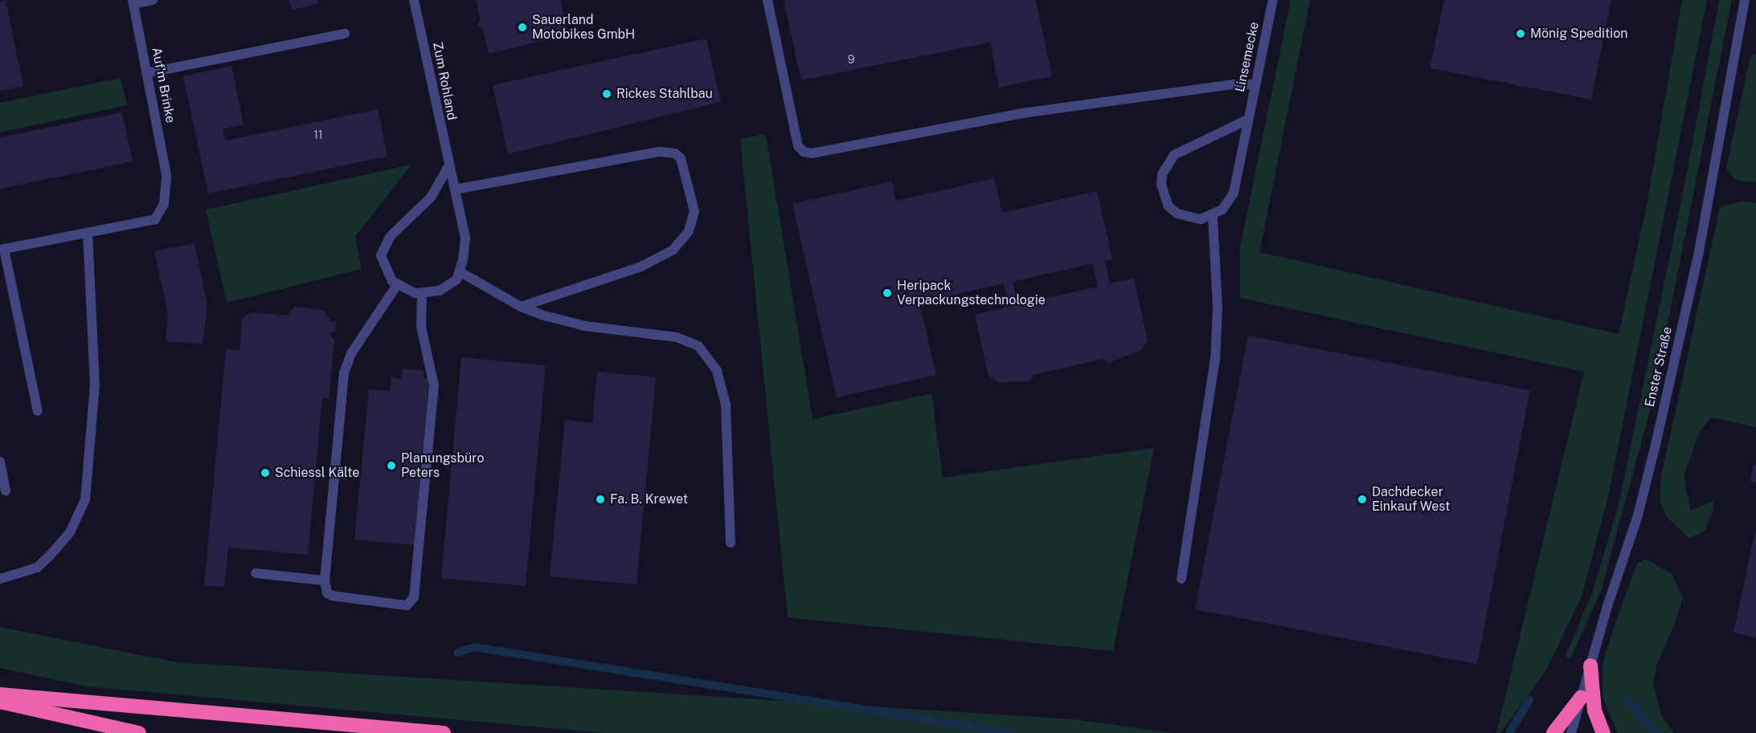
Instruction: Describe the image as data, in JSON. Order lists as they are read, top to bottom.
{
  "streets": {
    "street": [
      "Linsemecke",
      "Zum Rohland",
      "Auf'm Brinke",
      "Enster Straße"
    ]
  },
  "places": [
    "Sauerland Motobikes GmbH",
    "Mönig Spedition",
    "Rickes Stahlbau",
    "Heripack Verpackungstechnologie",
    "Planungsbüro Peters",
    "Schiessl Kälte",
    "Fa. B. Krewet",
    "Dachdecker Einkauf West"
  ],
  "house_numbers": ["9", "11"]
}
